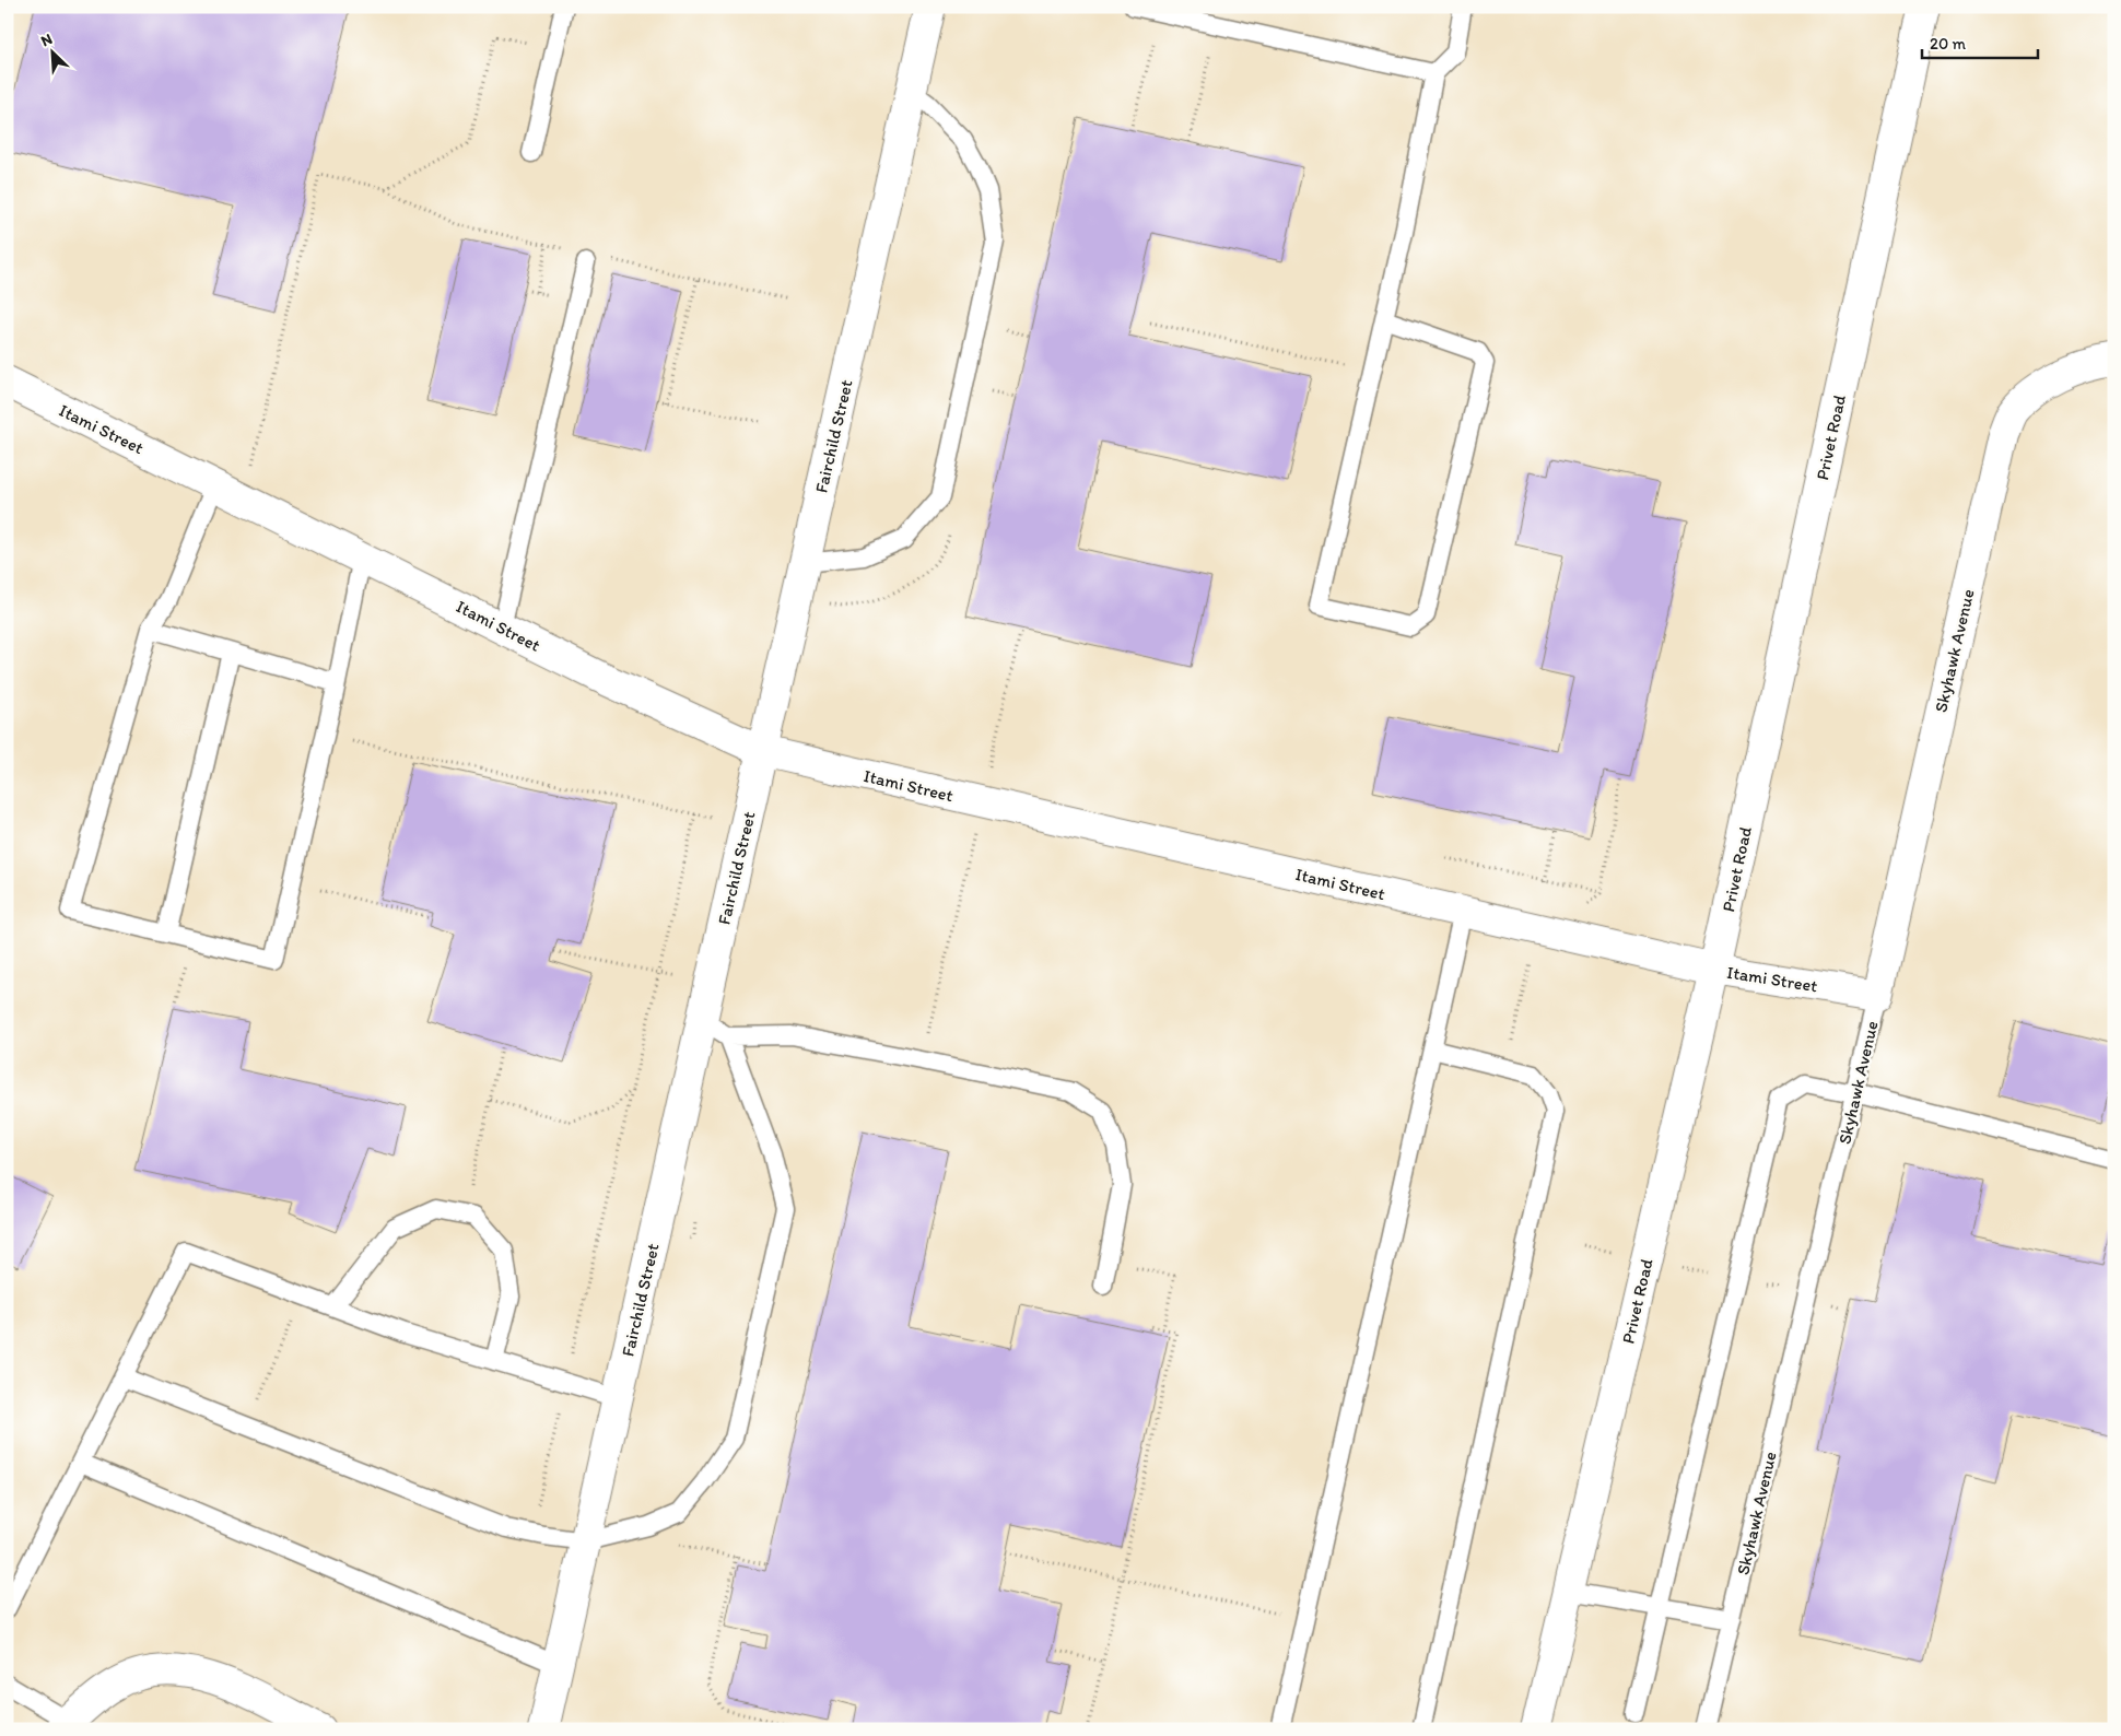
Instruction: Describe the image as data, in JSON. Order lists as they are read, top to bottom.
{
  "streets": {
    "street": [
      "Itami Street",
      "Fairchild Street",
      "Privet Road",
      "Skyhawk Avenue"
    ]
  },
  "crossings": [
    ["Itami Street", "Fairchild Street"],
    ["Itami Street", "Privet Road"],
    ["Itami Street", "Skyhawk Avenue"]
  ],
  "scale_bar": "20 m",
  "north": "top left"
}
